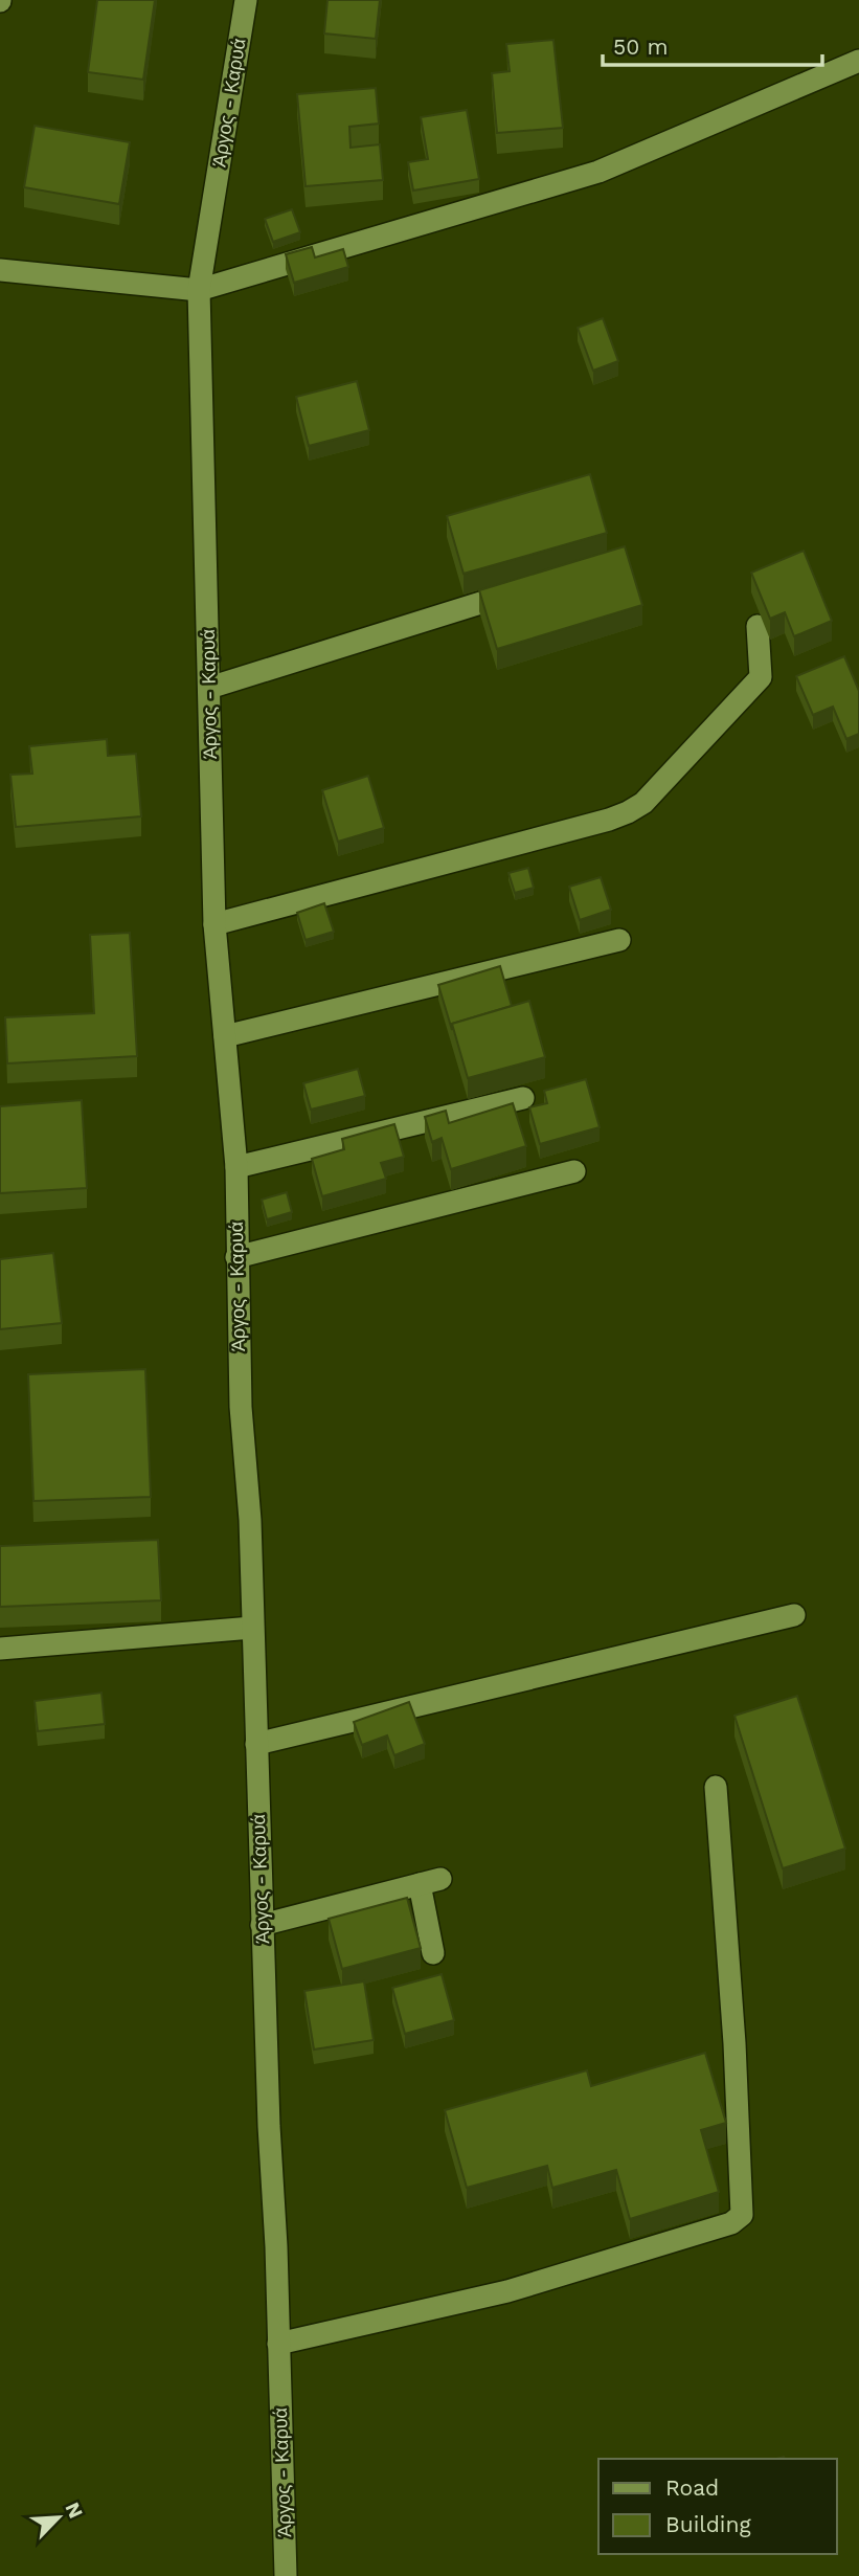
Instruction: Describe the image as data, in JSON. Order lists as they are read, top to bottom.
{
  "streets": {
    "street": ["Άργος - Καρυά"]
  },
  "legend": ["Road", "Building"],
  "scale_bar": "50 m",
  "north": "top right"
}
